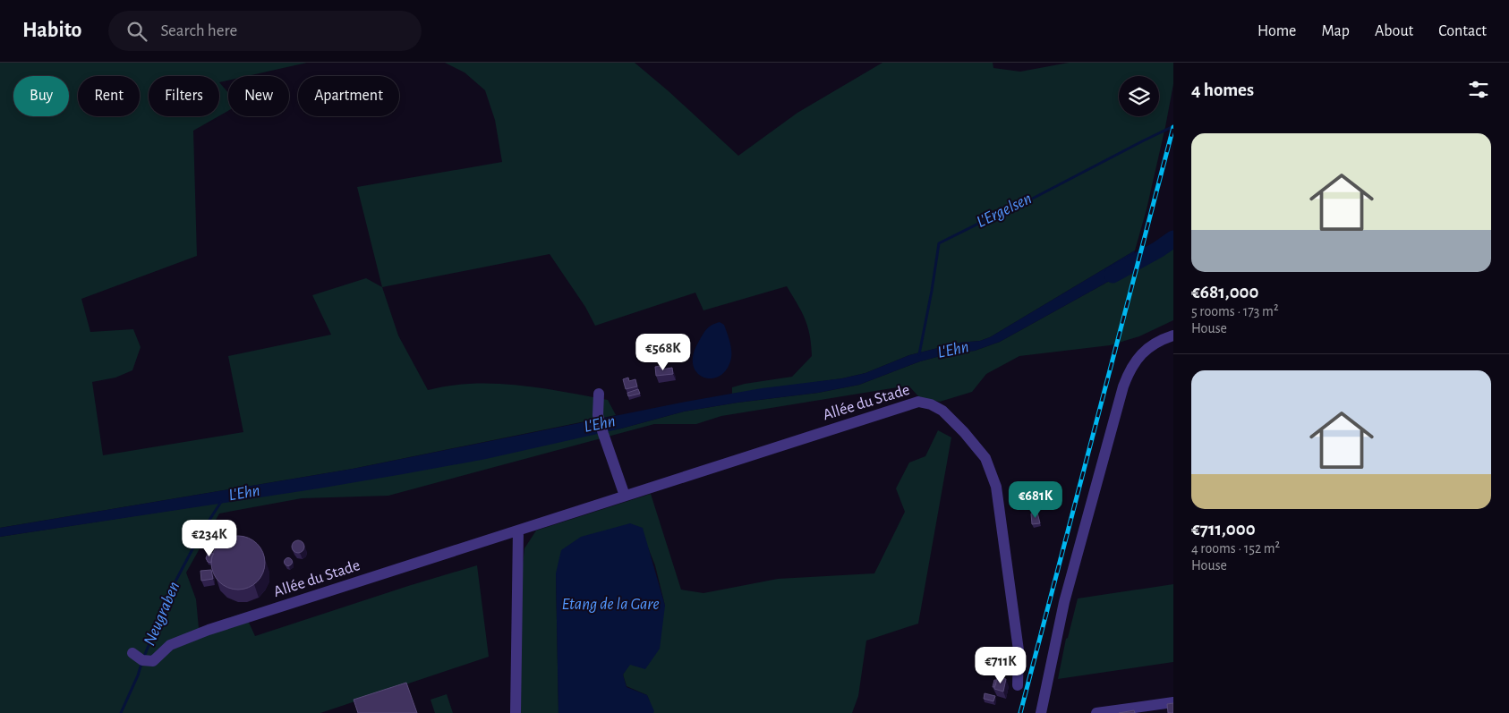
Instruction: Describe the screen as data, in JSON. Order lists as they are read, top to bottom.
{
  "streets": {
    "street": ["Allée du Stade"]
  },
  "water": [
    "L'Ergelsen",
    "L'Ehn",
    "Etang de la Gare",
    "Neugraben"
  ],
  "page": {
    "header": "Habito",
    "search": "Search here",
    "nav": [
      "Home",
      "Map",
      "About",
      "Contact"
    ],
    "heading": "4 homes",
    "chip": [
      "Buy",
      "Rent",
      "Filters",
      "New",
      "Apartment"
    ],
    "list": [
      {
        "name": "€681,000",
        "note": "5 rooms · 173 m² · House"
      },
      {
        "name": "€711,000",
        "note": "4 rooms · 152 m² · House"
      }
    ],
    "price": [
      "€568K",
      "€681K",
      "€234K",
      "€711K"
    ]
  }
}
